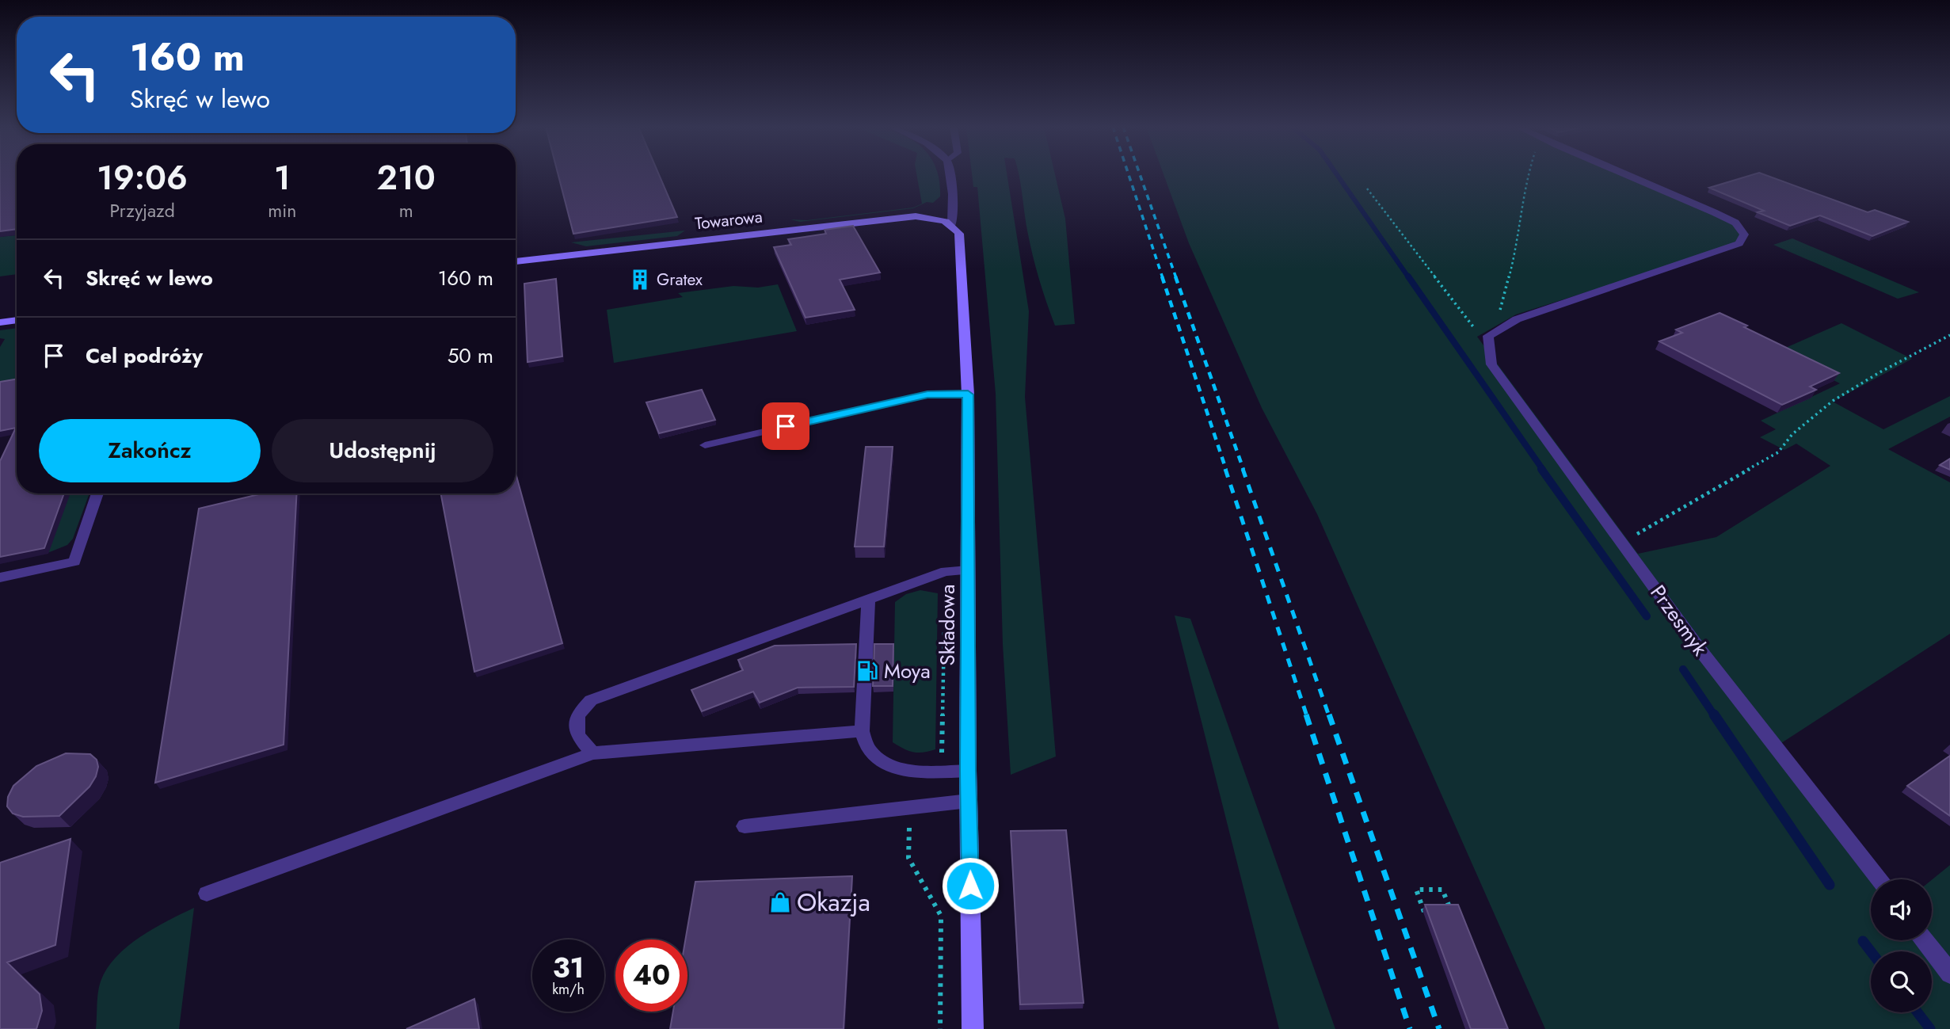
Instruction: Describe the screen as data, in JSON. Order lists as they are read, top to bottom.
{
  "streets": {
    "street": ["Towarowa", "Przesmyk", "Składowa"]
  },
  "crossings": [
    ["Towarowa", "Składowa"]
  ],
  "places": {
    "building": ["Gratex"],
    "fuel station": ["Moya"],
    "shop": ["Okazja"]
  },
  "page": {
    "turn": ["160 m", "Skręć w lewo"],
    "eta": [
      "19:06",
      "Przyjazd",
      "1",
      "min",
      "210",
      "m"
    ],
    "list": [
      {
        "name": "Skręć w lewo",
        "value": "160 m"
      },
      {
        "name": "Cel podróży",
        "value": "50 m"
      }
    ],
    "buttons": ["Zakończ", "Udostępnij"],
    "speed": "31 km/h",
    "limit": "40"
  }
}
